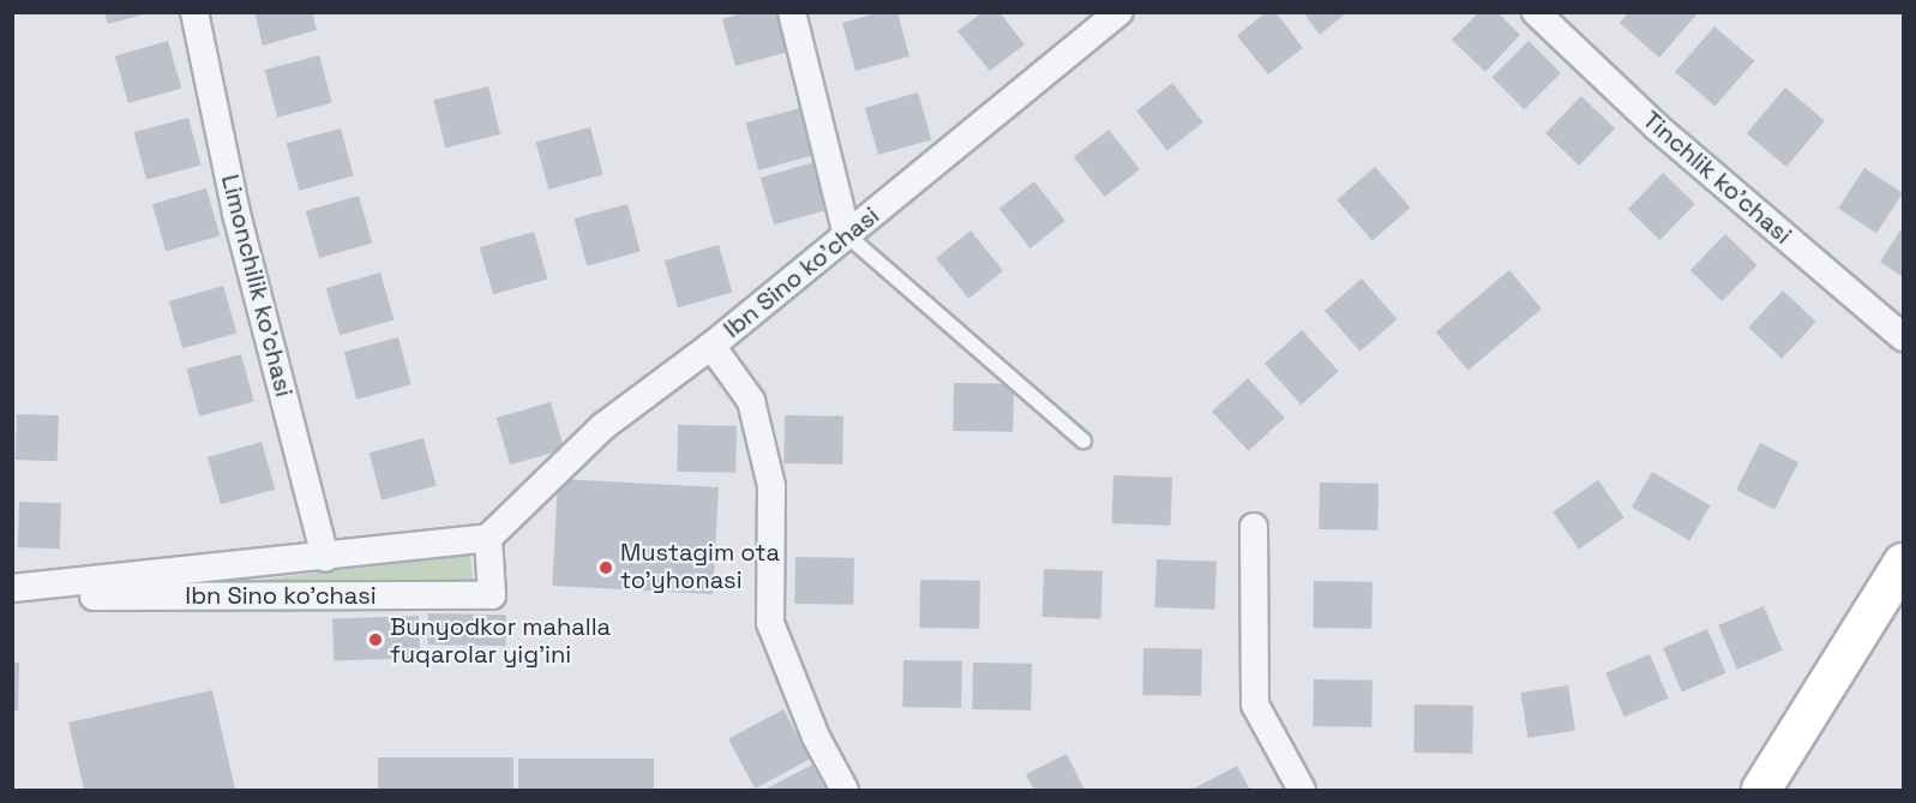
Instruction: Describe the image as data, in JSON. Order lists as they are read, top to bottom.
{
  "streets": {
    "street": ["Tinchlik ko'chasi", "Ibn Sino ko'chasi", "Limonchilik ko'chasi"]
  },
  "crossings": [
    ["Ibn Sino ko'chasi", "Limonchilik ko'chasi"]
  ],
  "places": ["Mustagim ota to'yhonasi", "Bunyodkor mahalla fuqarolar yig'ini"]
}
